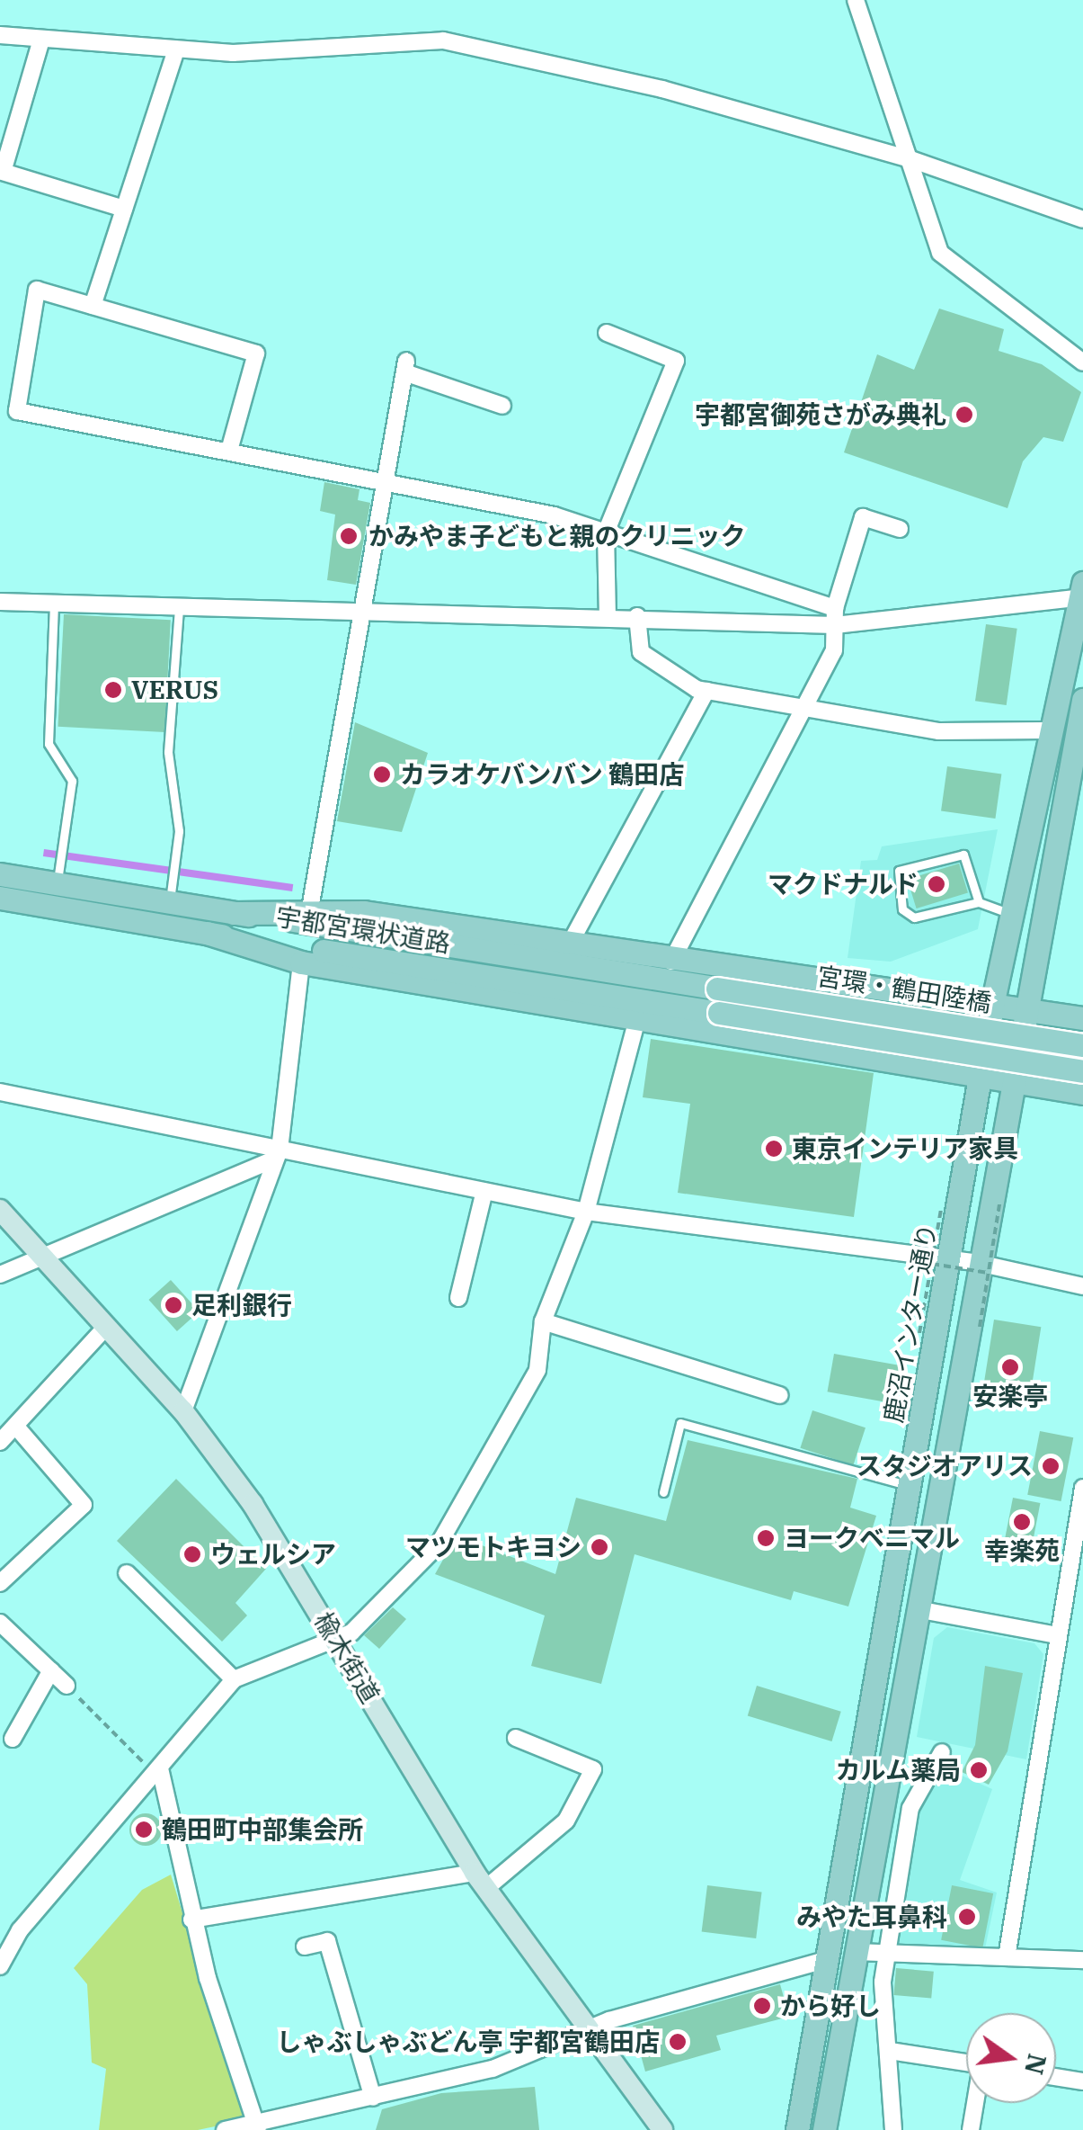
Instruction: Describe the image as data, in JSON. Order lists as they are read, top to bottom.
{
  "streets": {
    "main road": ["宇都宮環状道路", "宮環・鶴田陸橋", "鹿沼インター通り"],
    "street": ["楡木街道"]
  },
  "crossings": [
    ["宇都宮環状道路", "宮環・鶴田陸橋"]
  ],
  "places": [
    "宇都宮御苑さがみ典礼",
    "かみやま子どもと親のクリニック",
    "VERUS",
    "カラオケバンバン 鶴田店",
    "マクドナルド",
    "東京インテリア家具",
    "足利銀行",
    "安楽亭",
    "スタジオアリス",
    "幸楽苑",
    "ヨークベニマル",
    "マツモトキヨシ",
    "ウェルシア",
    "カルム薬局",
    "鶴田町中部集会所",
    "みやた耳鼻科",
    "から好し",
    "しゃぶしゃぶどん亭 宇都宮鶴田店"
  ],
  "north": "right"
}
